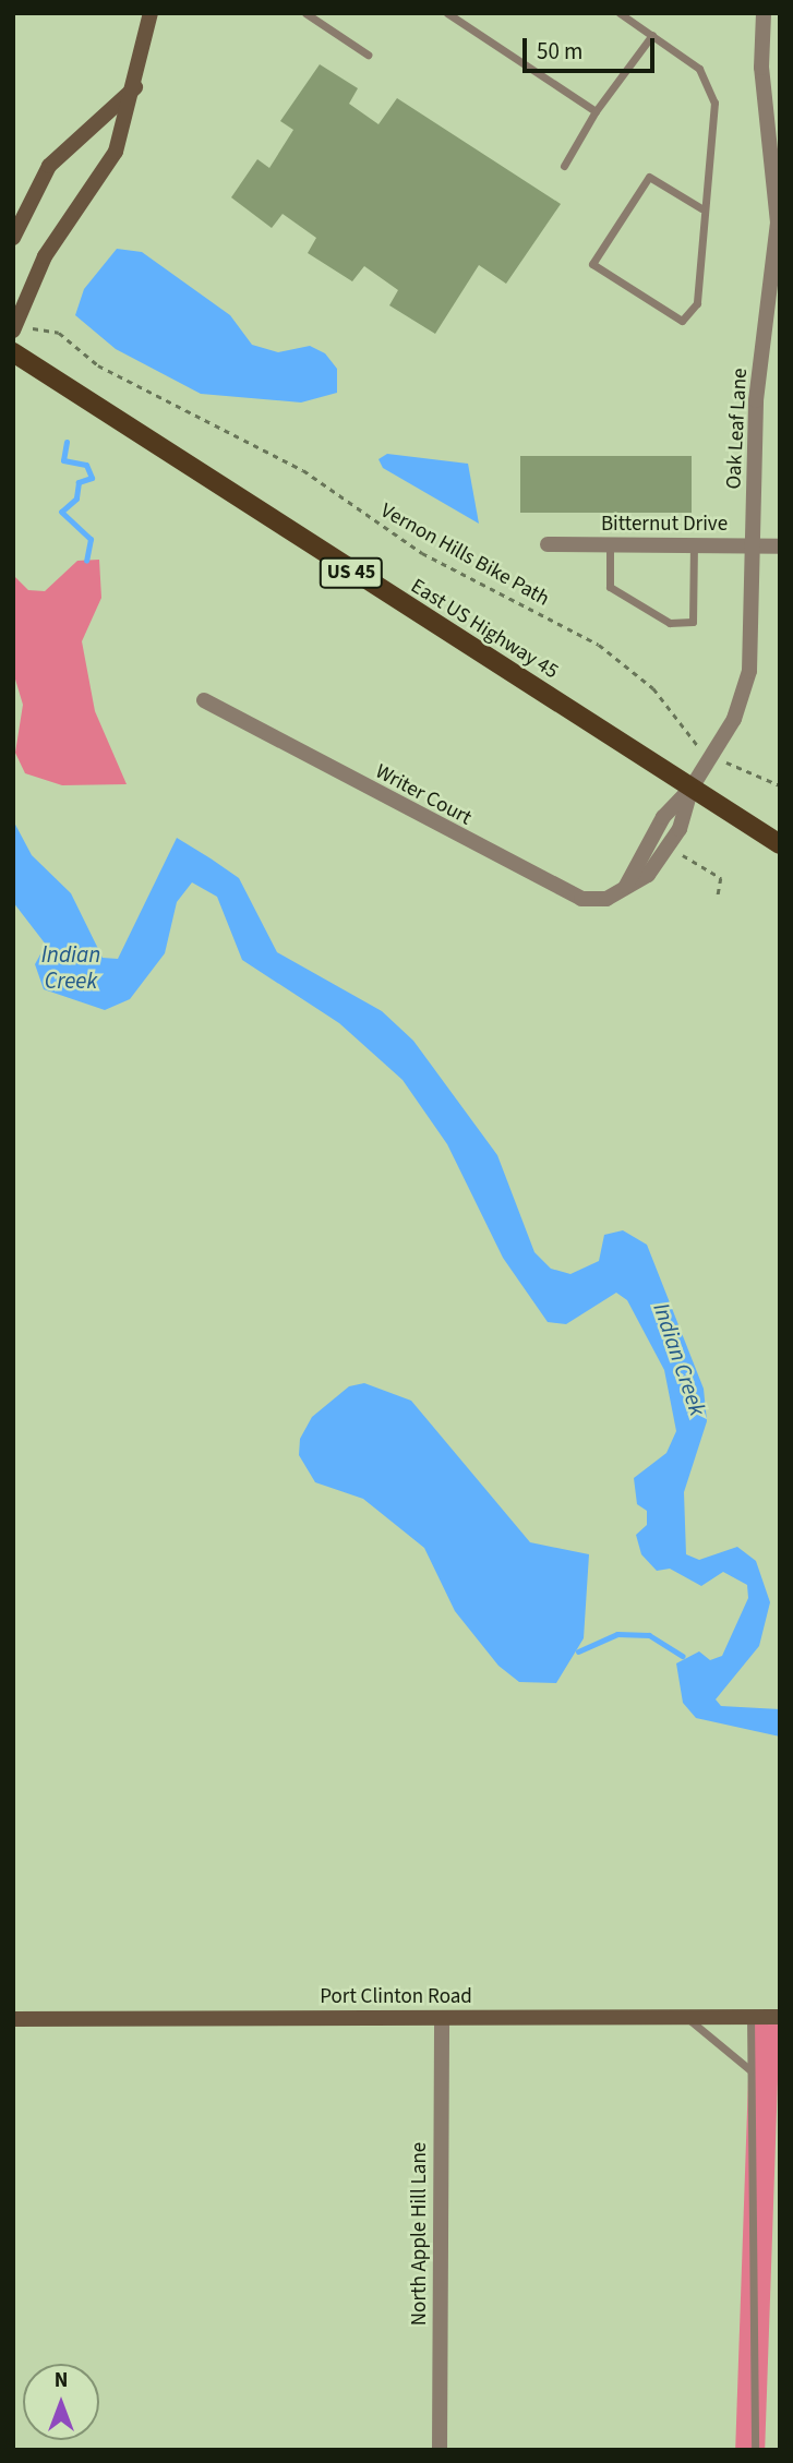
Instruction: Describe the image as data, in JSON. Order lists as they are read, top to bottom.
{
  "streets": {
    "main road": ["US 45", "East US Highway 45"],
    "street": [
      "Oak Leaf Lane",
      "Bitternut Drive",
      "Writer Court",
      "Port Clinton Road",
      "North Apple Hill Lane"
    ],
    "path": ["Vernon Hills Bike Path"]
  },
  "crossings": [
    ["Oak Leaf Lane", "Bitternut Drive"],
    ["Oak Leaf Lane", "Vernon Hills Bike Path"],
    ["Oak Leaf Lane", "East US Highway 45"],
    ["Oak Leaf Lane", "Writer Court"],
    ["East US Highway 45", "Writer Court"],
    ["Port Clinton Road", "North Apple Hill Lane"]
  ],
  "water": ["Indian Creek"],
  "scale_bar": "50 m",
  "north": "top"
}
